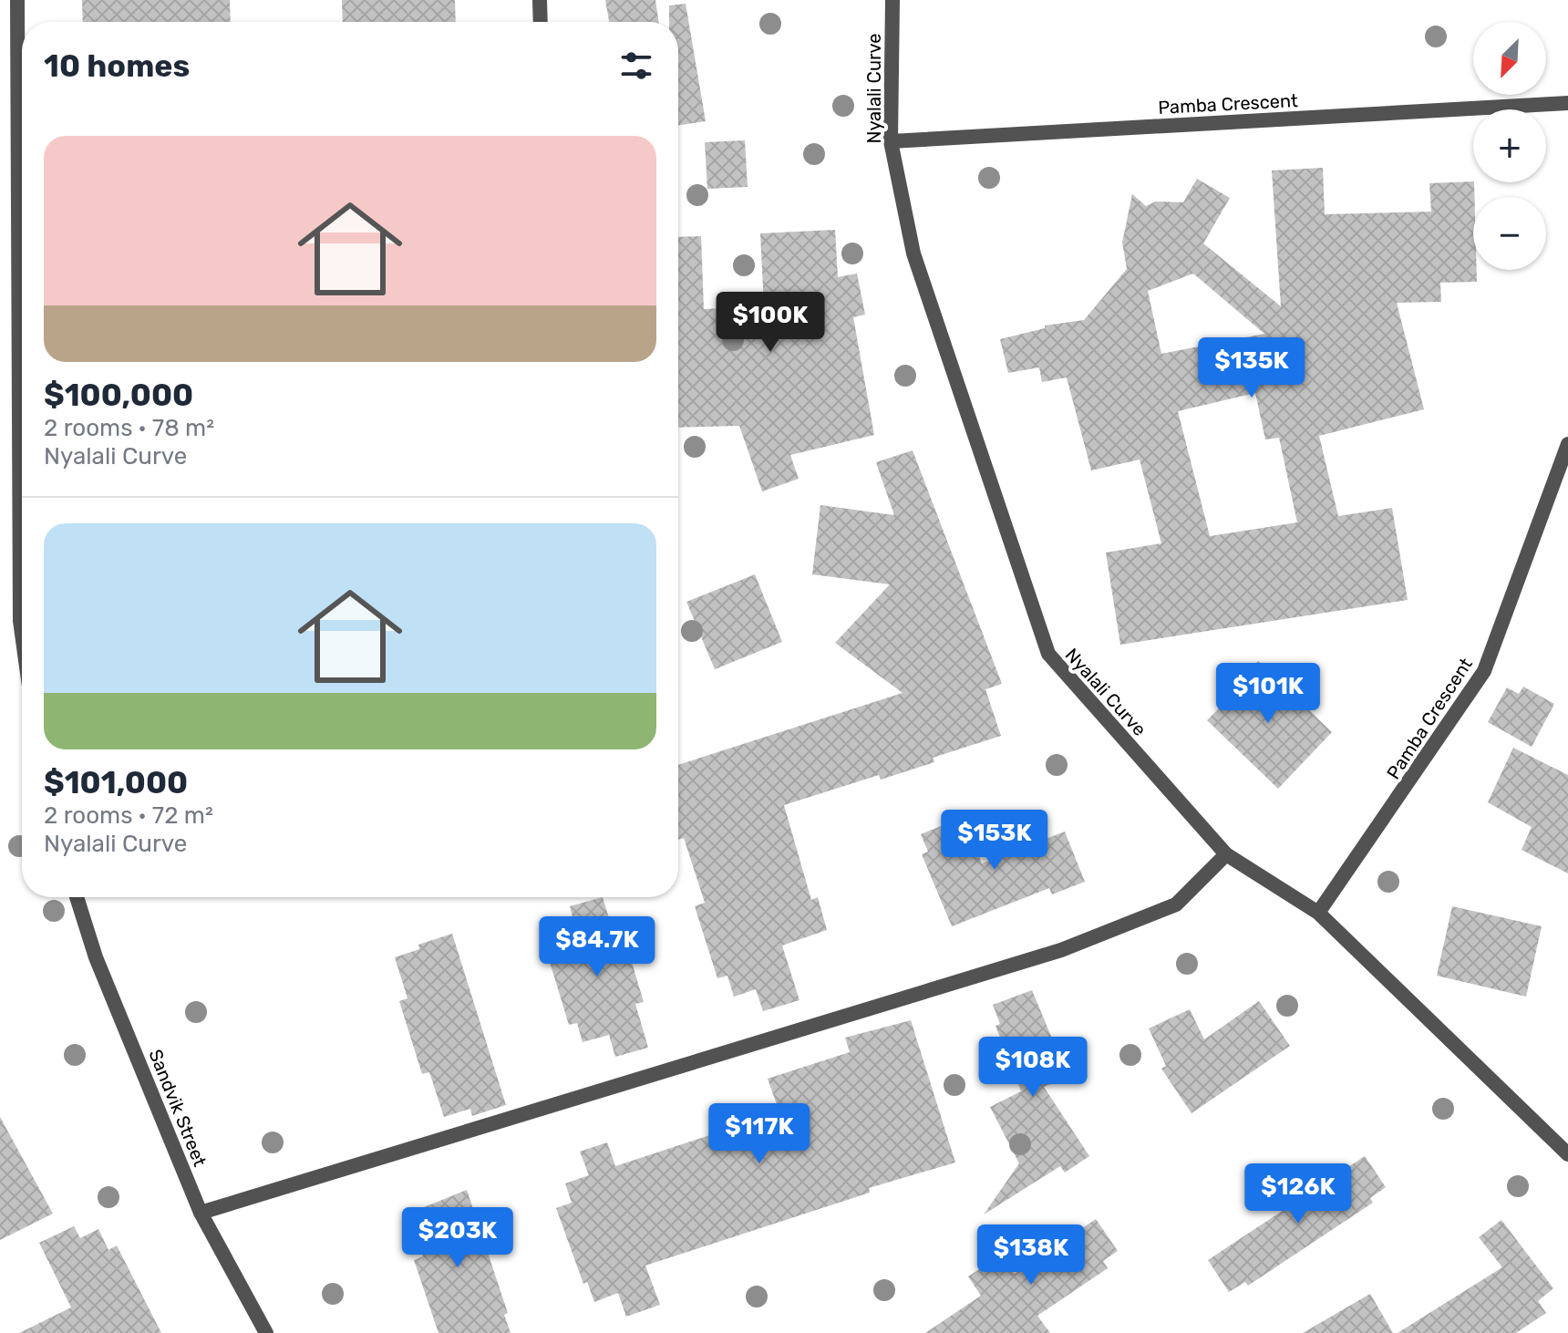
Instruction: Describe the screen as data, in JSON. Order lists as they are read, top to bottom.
{
  "streets": {
    "street": ["Nyalali Curve", "Pamba Crescent", "Sandvik Street"]
  },
  "crossings": [
    ["Nyalali Curve", "Pamba Crescent"]
  ],
  "north": "bottom left",
  "page": {
    "map_buttons": ["+", "−"],
    "heading": "10 homes",
    "list": [
      {
        "name": "$100,000",
        "note": "2 rooms · 78 m² · Nyalali Curve"
      },
      {
        "name": "$101,000",
        "note": "2 rooms · 72 m² · Nyalali Curve"
      }
    ],
    "price": [
      "$100K",
      "$135K",
      "$101K",
      "$153K",
      "$84.7K",
      "$108K",
      "$117K",
      "$126K",
      "$203K",
      "$138K"
    ]
  }
}
